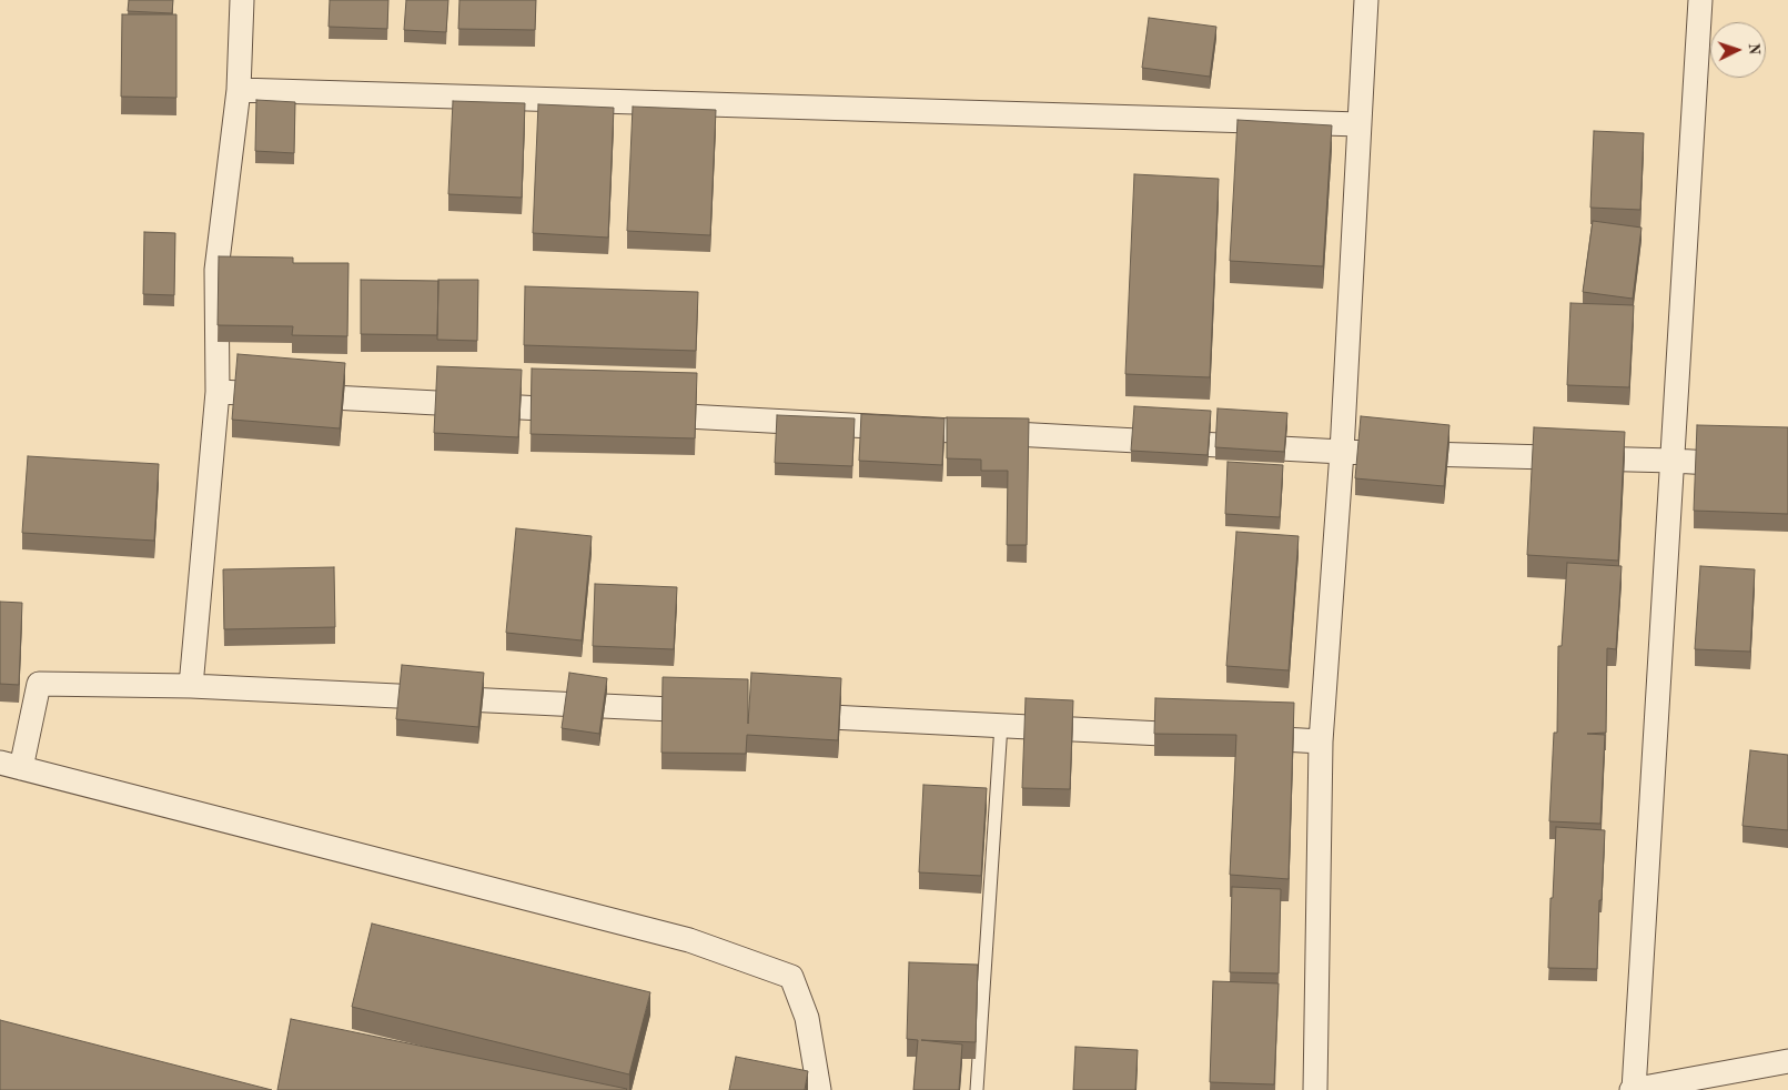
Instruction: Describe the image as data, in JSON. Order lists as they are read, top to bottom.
{
  "north": "right"
}
